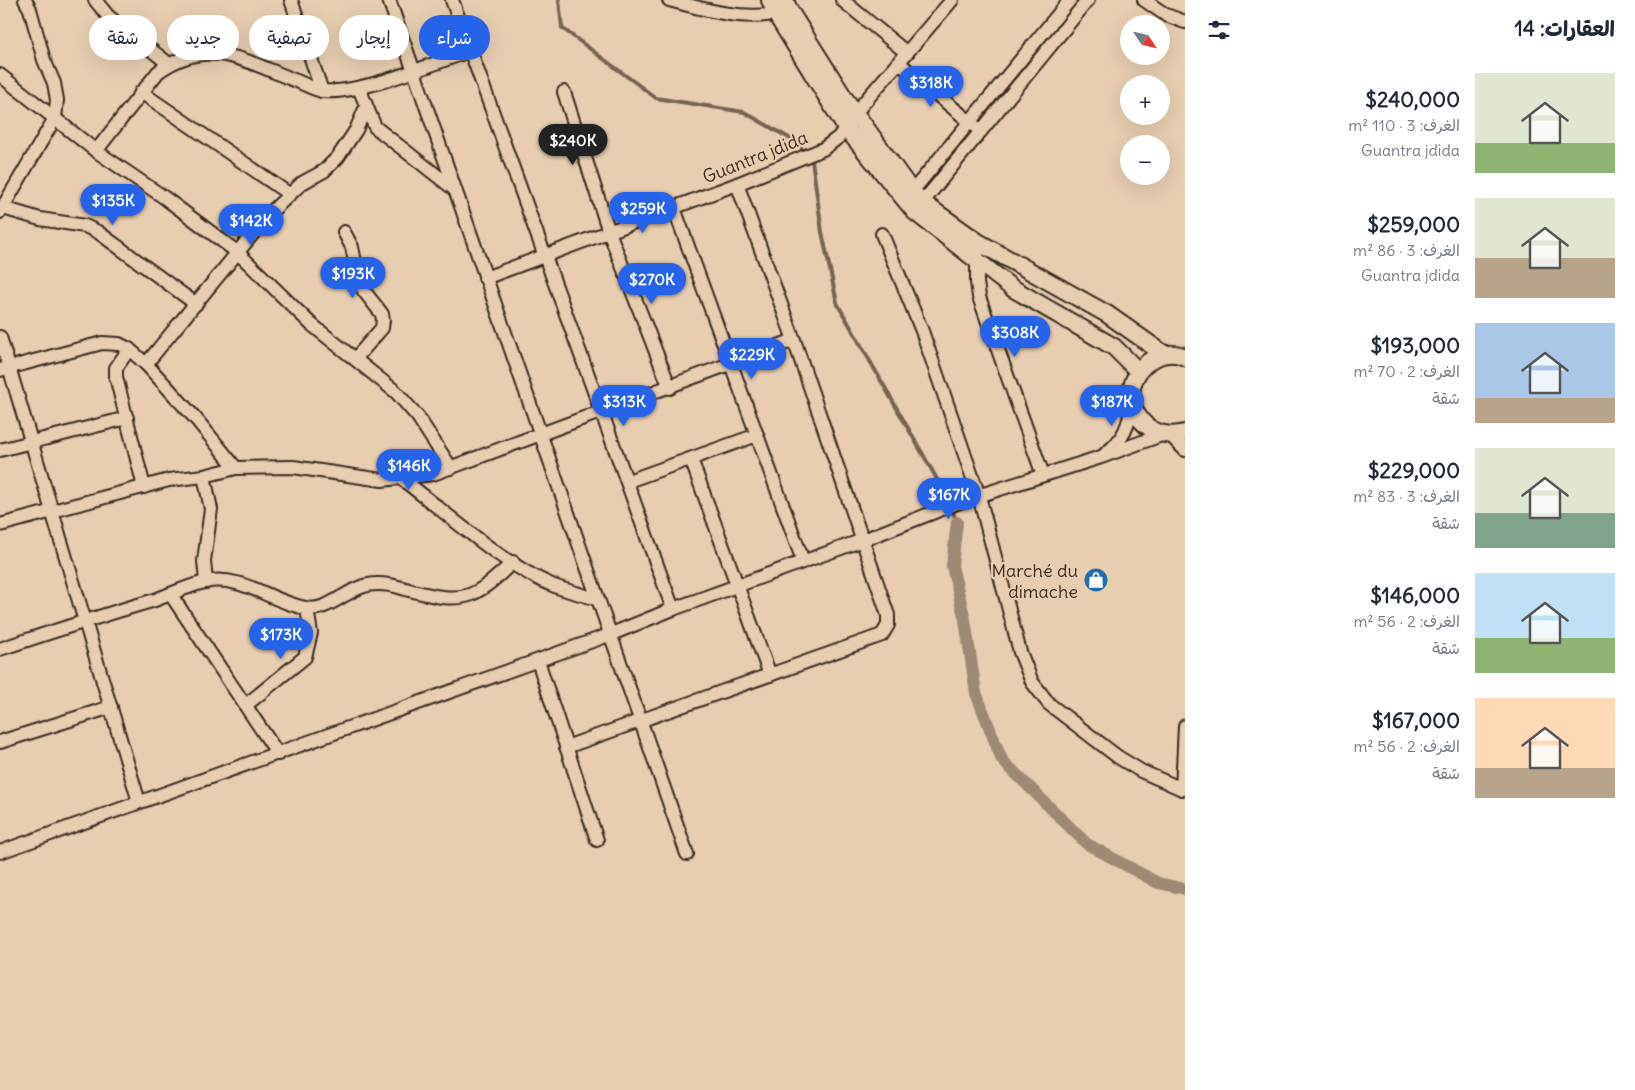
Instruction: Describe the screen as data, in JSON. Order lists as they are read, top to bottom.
{
  "streets": {
    "street": ["Guantra jdida"]
  },
  "places": {
    "shop": ["Marché du dimache"]
  },
  "north": "bottom right",
  "page": {
    "heading": "العقارات: 14",
    "map_buttons": ["+", "−"],
    "chip": [
      "شراء",
      "إيجار",
      "تصفية",
      "جديد",
      "شقة"
    ],
    "list": [
      {
        "name": "$240,000",
        "note": "الغرف: 3 · 110 m² · Guantra jdida"
      },
      {
        "name": "$259,000",
        "note": "الغرف: 3 · 86 m² · Guantra jdida"
      },
      {
        "name": "$193,000",
        "note": "الغرف: 2 · 70 m² · شقة"
      },
      {
        "name": "$229,000",
        "note": "الغرف: 3 · 83 m² · شقة"
      },
      {
        "name": "$146,000",
        "note": "الغرف: 2 · 56 m² · شقة"
      },
      {
        "name": "$167,000",
        "note": "الغرف: 2 · 56 m² · شقة"
      }
    ],
    "price": [
      "$318K",
      "$240K",
      "$135K",
      "$259K",
      "$142K",
      "$193K",
      "$270K",
      "$308K",
      "$229K",
      "$313K",
      "$187K",
      "$146K",
      "$167K",
      "$173K"
    ]
  }
}
